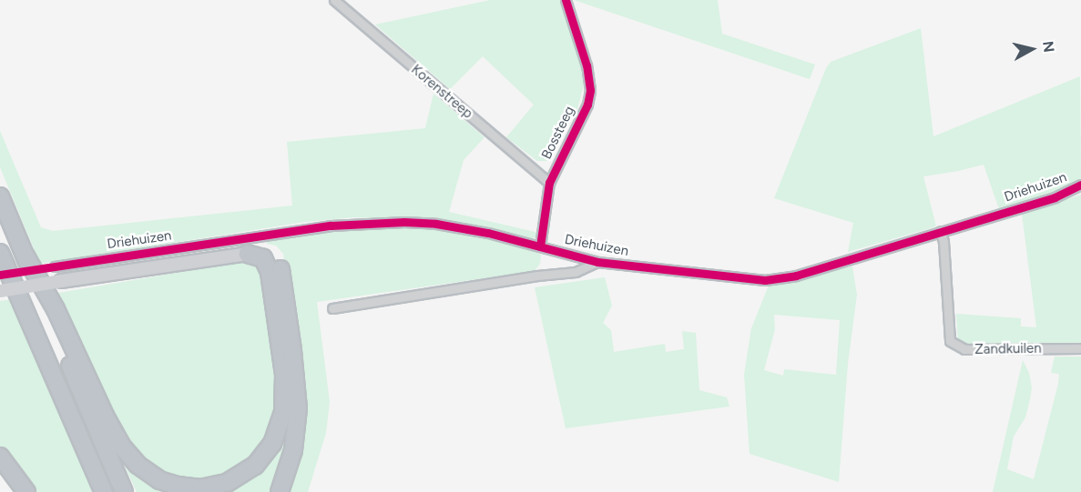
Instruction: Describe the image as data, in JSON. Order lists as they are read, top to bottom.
{
  "streets": {
    "street": [
      "Korenstreep",
      "Bossteeg",
      "Driehuizen",
      "Zandkuilen"
    ]
  },
  "crossings": [
    ["Korenstreep", "Bossteeg"],
    ["Bossteeg", "Driehuizen"],
    ["Driehuizen", "Zandkuilen"]
  ],
  "north": "right"
}
